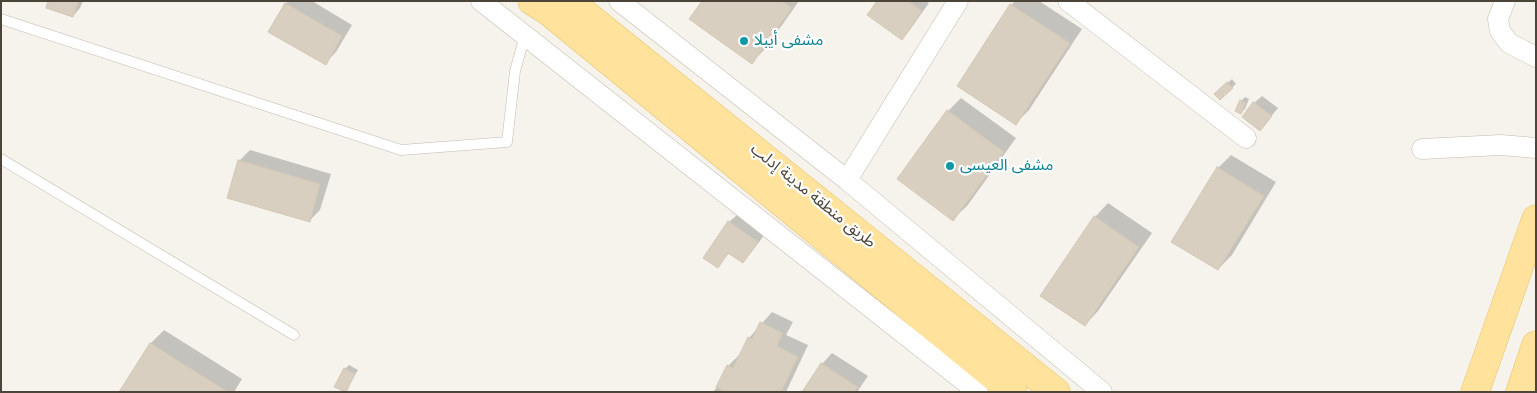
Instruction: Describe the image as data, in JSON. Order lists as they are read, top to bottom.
{
  "streets": {
    "main road": ["طريق منطقة مدينة إدلب"]
  },
  "places": ["مشفى أيبلا", "مشفى العيسى"]
}
